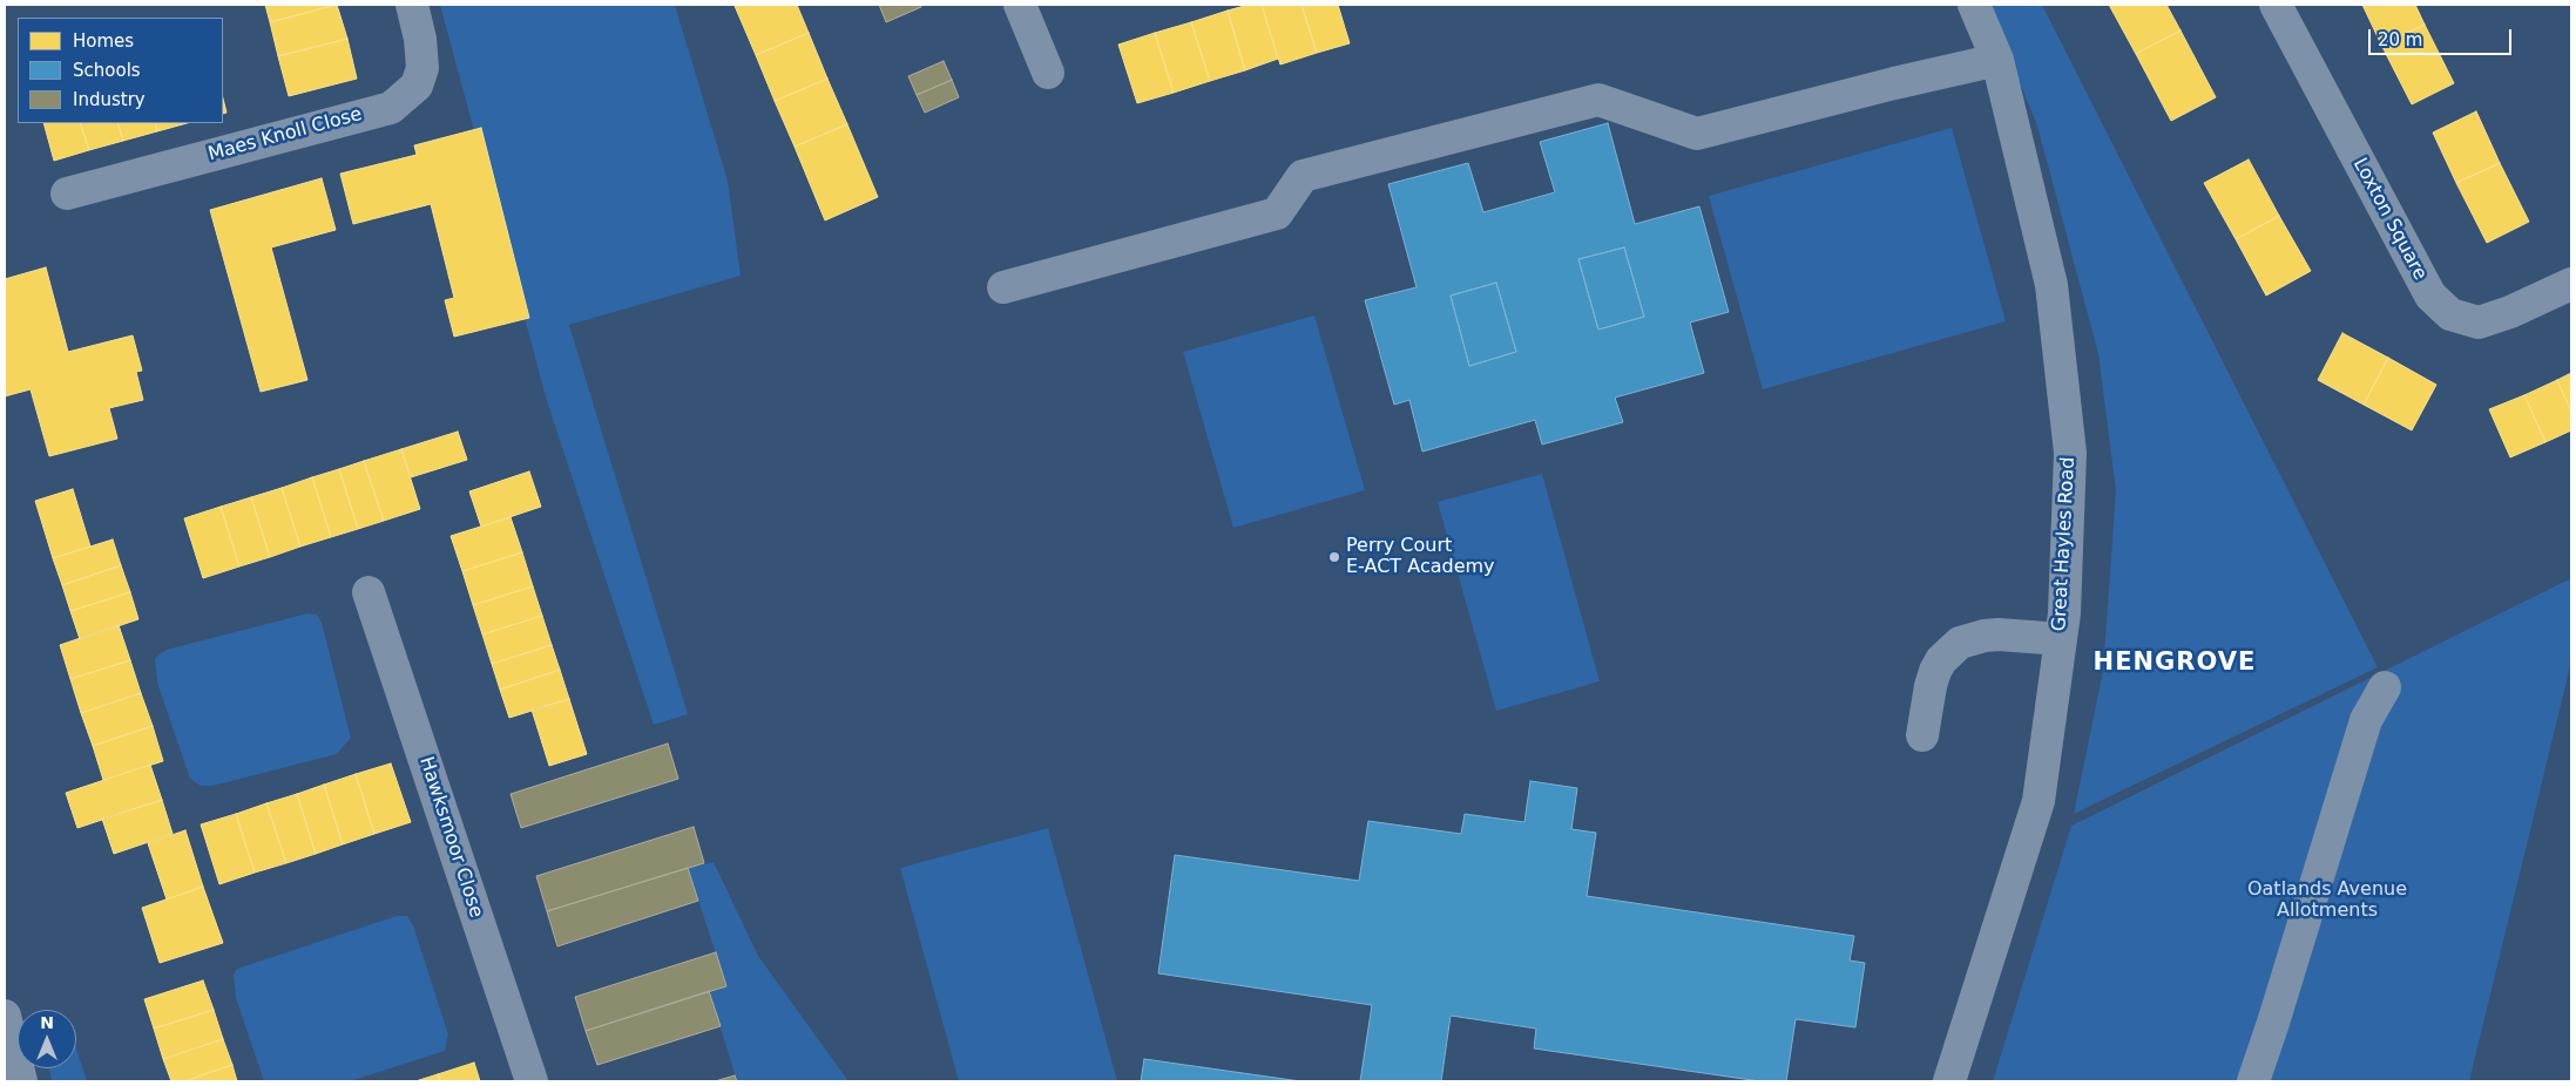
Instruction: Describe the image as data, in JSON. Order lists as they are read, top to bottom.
{
  "streets": {
    "street": [
      "Maes Knoll Close",
      "Loxton Square",
      "Great Hayles Road",
      "Hawksmoor Close"
    ]
  },
  "districts": ["HENGROVE"],
  "parks": ["Oatlands Avenue Allotments"],
  "places": ["Perry Court E-ACT Academy"],
  "legend": ["Homes", "Schools", "Industry"],
  "scale_bar": "20 m",
  "north": "top"
}
